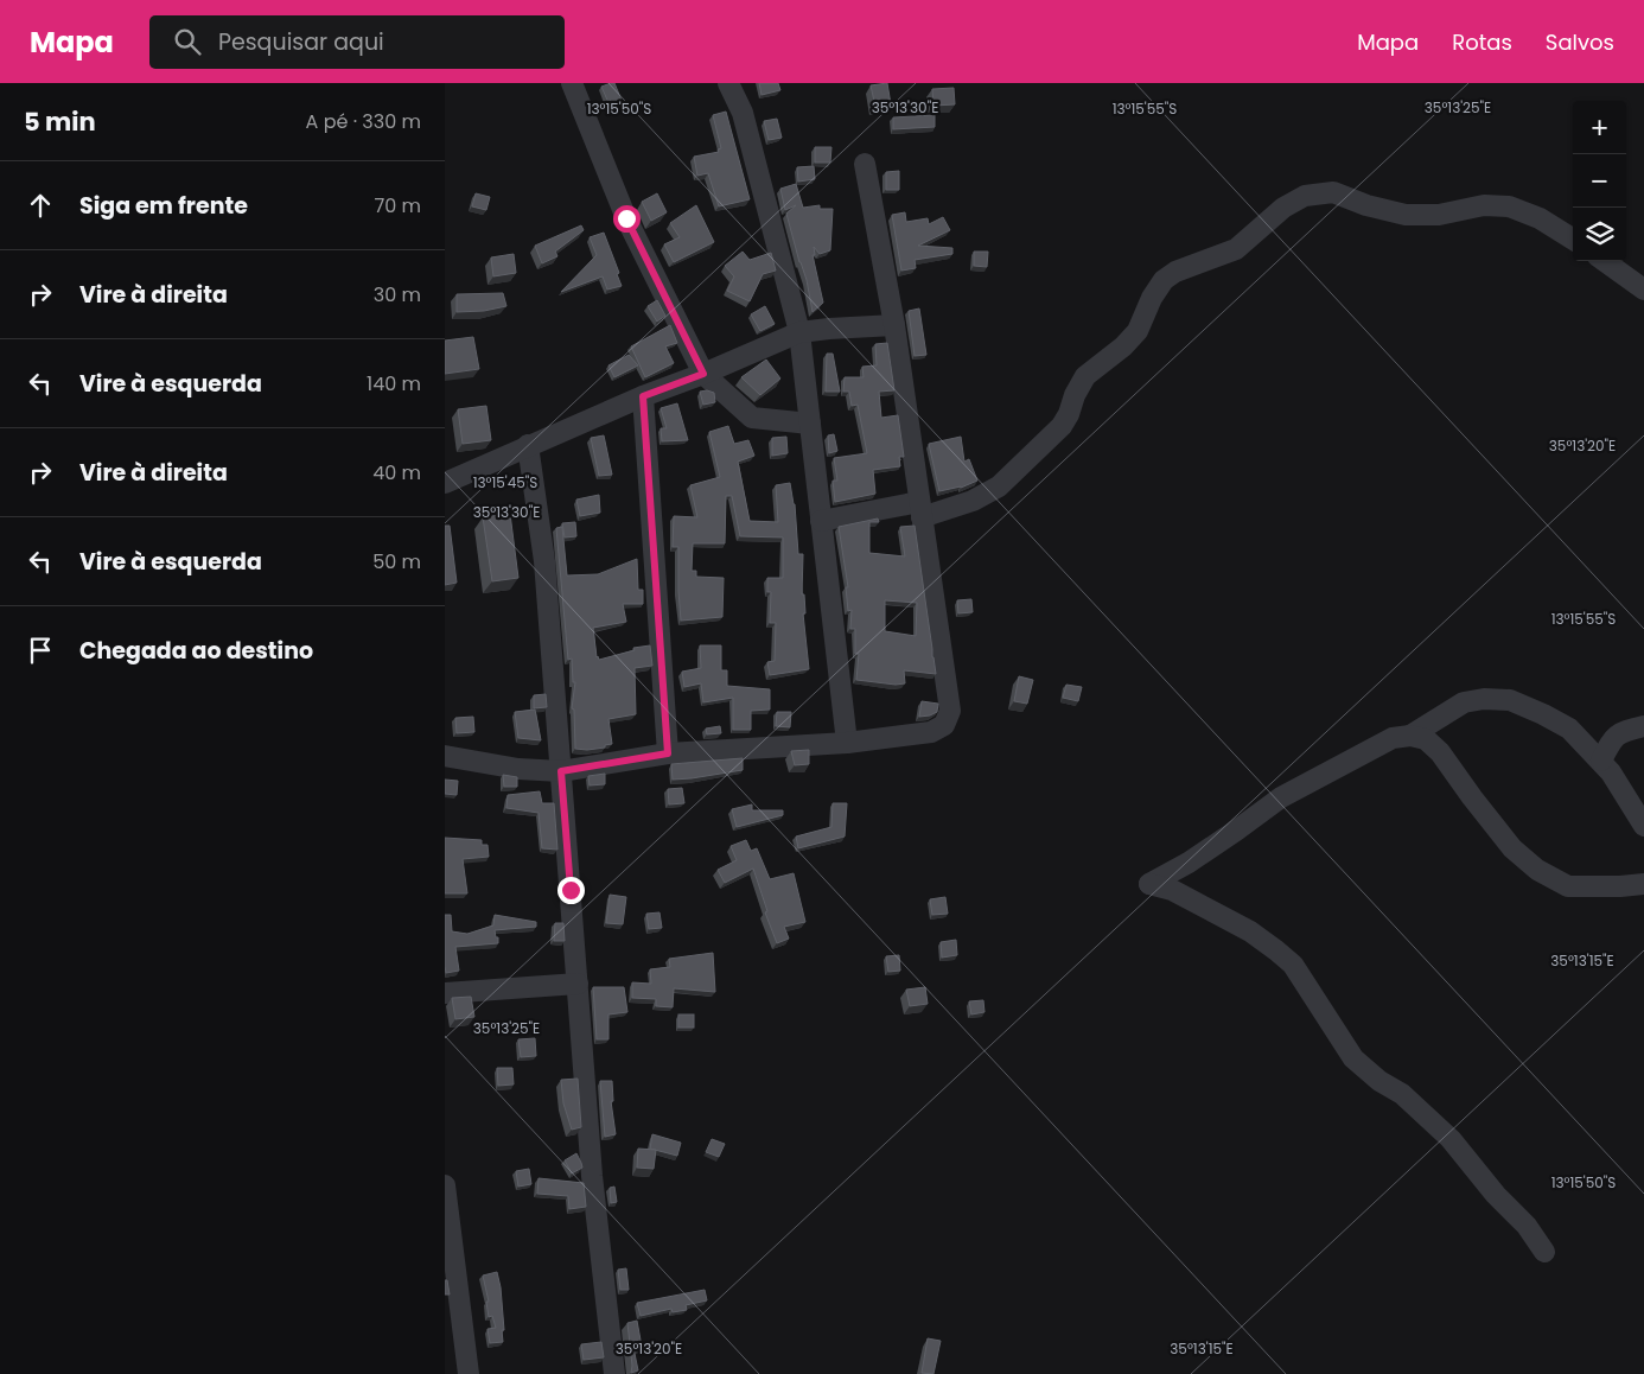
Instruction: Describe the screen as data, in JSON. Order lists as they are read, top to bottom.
{
  "page": {
    "header": "Mapa",
    "search": "Pesquisar aqui",
    "nav": ["Mapa", "Rotas", "Salvos"],
    "heading": ["5 min", "A pé · 330 m"],
    "map_buttons": ["+", "−"],
    "list": [
      ["Siga em frente", "70 m"],
      ["Vire à direita", "30 m"],
      ["Vire à esquerda", "140 m"],
      ["Vire à direita", "40 m"],
      ["Vire à esquerda", "50 m"],
      "Chegada ao destino"
    ]
  },
  "coordinates": [
    "35°13'30\"E",
    "35°13'25\"E",
    "13°15'50\"S",
    "13°15'55\"S",
    "35°13'20\"E",
    "13°15'45\"S",
    "35°13'15\"E"
  ]
}
